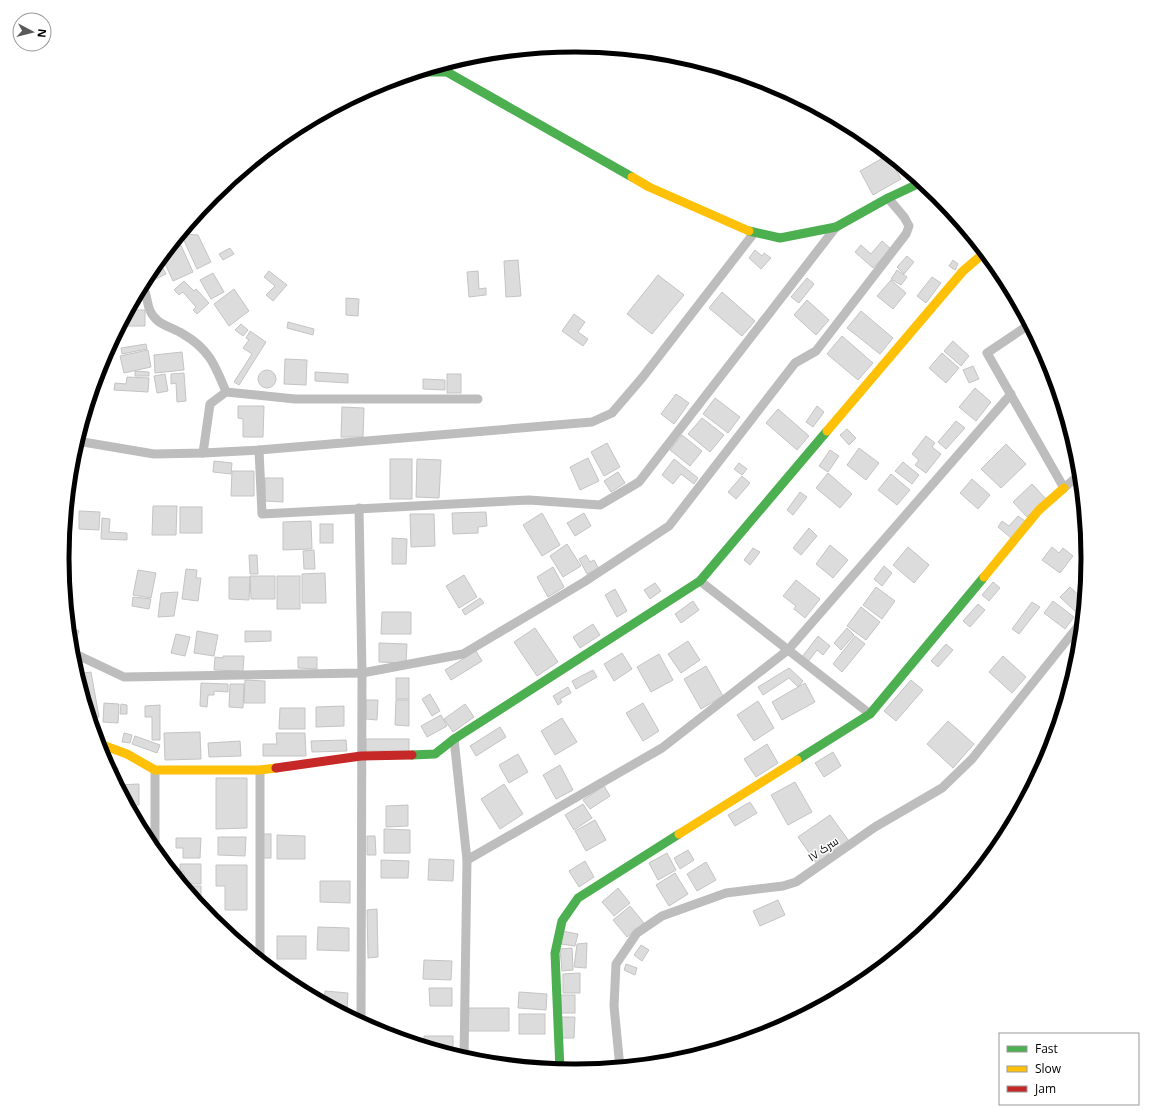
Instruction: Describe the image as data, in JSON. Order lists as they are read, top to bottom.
{
  "streets": {
    "street": ["سرک ۱۷"]
  },
  "legend": ["Fast", "Slow", "Jam"],
  "north": "right"
}
